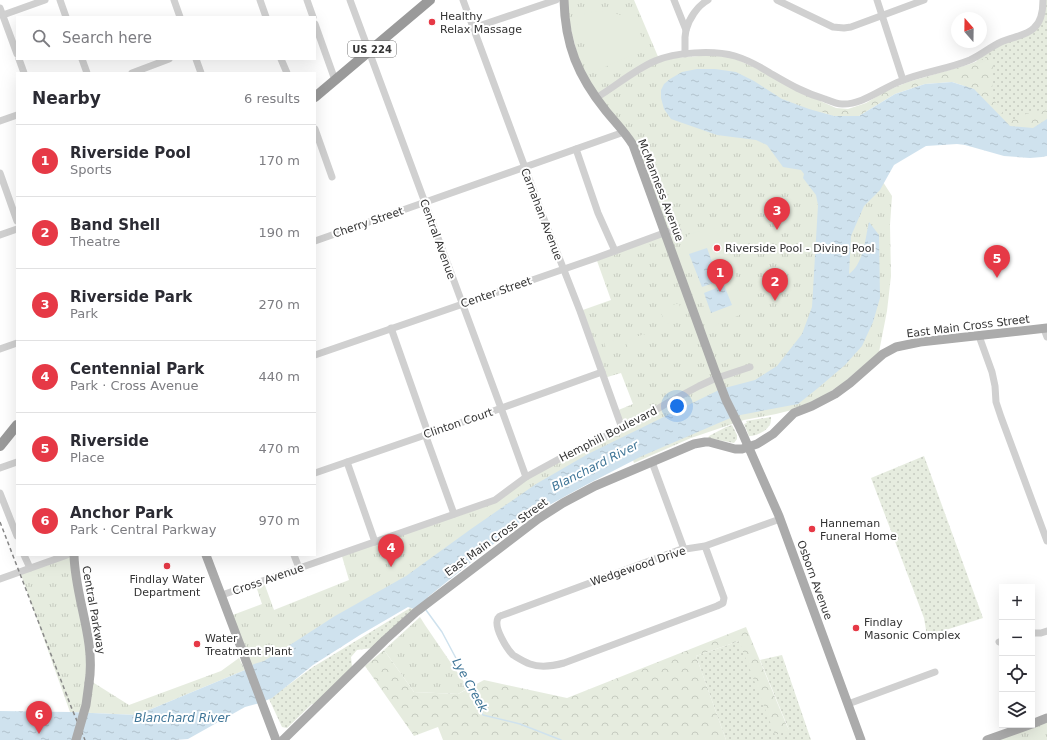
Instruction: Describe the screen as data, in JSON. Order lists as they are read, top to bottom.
{
  "streets": {
    "highway": ["US 224"],
    "main road": [
      "McManness Avenue",
      "East Main Cross Street",
      "Osborn Avenue",
      "Central Parkway"
    ],
    "street": [
      "Carnahan Avenue",
      "Cherry Street",
      "Central Avenue",
      "Center Street",
      "Clinton Court",
      "Hemphill Boulevard",
      "Wedgewood Drive",
      "Cross Avenue"
    ]
  },
  "crossings": [
    ["US 224", "Central Avenue"],
    ["McManness Avenue", "Cherry Street"],
    ["McManness Avenue", "Center Street"],
    ["McManness Avenue", "Osborn Avenue"],
    ["Carnahan Avenue", "Cherry Street"],
    ["Carnahan Avenue", "Center Street"],
    ["Carnahan Avenue", "Clinton Court"],
    ["Carnahan Avenue", "Hemphill Boulevard"],
    ["Cherry Street", "Central Avenue"],
    ["Central Avenue", "Center Street"],
    ["Central Avenue", "Clinton Court"],
    ["Central Avenue", "Hemphill Boulevard"],
    ["East Main Cross Street", "Osborn Avenue"],
    ["Hemphill Boulevard", "Cross Avenue"],
    ["Wedgewood Drive", "Osborn Avenue"]
  ],
  "water": ["Blanchard River", "Lye Creek"],
  "places": [
    "Healthy Relax Massage",
    "Riverside Pool - Diving Pool",
    "Hanneman Funeral Home",
    "Findlay Water Department",
    "Findlay Masonic Complex",
    "Water Treatment Plant"
  ],
  "north": "top",
  "page": {
    "search": "Search here",
    "heading": ["Nearby", "6 results"],
    "list": [
      {
        "mark": "1",
        "name": "Riverside Pool",
        "note": "Sports",
        "value": "170 m"
      },
      {
        "mark": "2",
        "name": "Band Shell",
        "note": "Theatre",
        "value": "190 m"
      },
      {
        "mark": "3",
        "name": "Riverside Park",
        "note": "Park",
        "value": "270 m"
      },
      {
        "mark": "4",
        "name": "Centennial Park",
        "note": "Park · Cross Avenue",
        "value": "440 m"
      },
      {
        "mark": "5",
        "name": "Riverside",
        "note": "Place",
        "value": "470 m"
      },
      {
        "mark": "6",
        "name": "Anchor Park",
        "note": "Park · Central Parkway",
        "value": "970 m"
      }
    ],
    "pins": [
      "3",
      "5",
      "1",
      "2",
      "4",
      "6"
    ],
    "map_buttons": ["+", "−"]
  }
}
